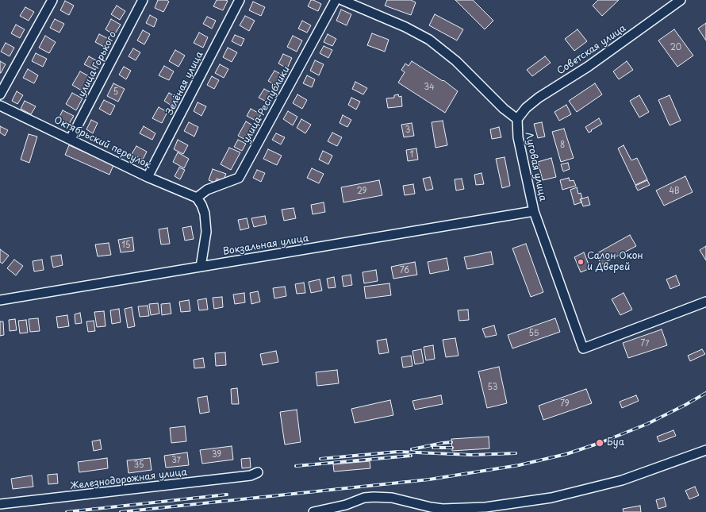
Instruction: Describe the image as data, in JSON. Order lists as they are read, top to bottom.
{
  "streets": {
    "street": [
      "Советская улица",
      "улица Горького",
      "Зелёная улица",
      "улица Республики",
      "Октябрьский переулок",
      "Луговая улица",
      "Вокзальная улица",
      "Железнодорожная улица"
    ]
  },
  "crossings": [
    ["Советская улица", "Луговая улица"],
    ["улица Горького", "Октябрьский переулок"],
    ["Зелёная улица", "Октябрьский переулок"],
    ["улица Республики", "Октябрьский переулок"],
    ["Луговая улица", "Вокзальная улица"]
  ],
  "places": ["Салон Окон и Дверей", "Буа"],
  "house_numbers": [
    "20",
    "34",
    "5",
    "3",
    "8",
    "1",
    "29",
    "4В",
    "15",
    "76",
    "55",
    "77",
    "53",
    "79",
    "39",
    "37",
    "35"
  ]
}
